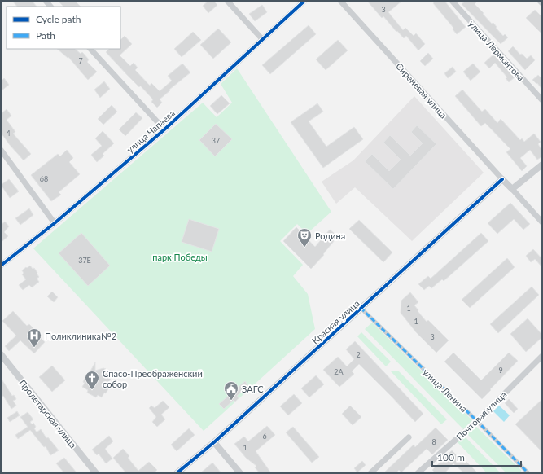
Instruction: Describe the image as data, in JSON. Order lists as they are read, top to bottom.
{
  "streets": {
    "street": [
      "улица Лермонтова",
      "Сиреневая улица",
      "улица Чапаева",
      "Красная улица",
      "улица Ленина",
      "Пролетарская улица",
      "Почтовая улица"
    ]
  },
  "crossings": [
    ["Сиреневая улица", "Красная улица"],
    ["Красная улица", "улица Ленина"],
    ["улица Ленина", "Почтовая улица"]
  ],
  "parks": ["парк Победы"],
  "places": {
    "theatre": ["Родина"],
    "hospital": ["Поликлиника№2"],
    "church": ["Спасо-Преображенский собор"],
    "public building": ["ЗАГС"]
  },
  "house_numbers": [
    "3",
    "7",
    "4",
    "37",
    "68",
    "37Е",
    "1",
    "1",
    "3",
    "2",
    "9",
    "2А",
    "6",
    "8",
    "1"
  ],
  "legend": ["Cycle path", "Path"],
  "scale_bar": "100 m"
}
